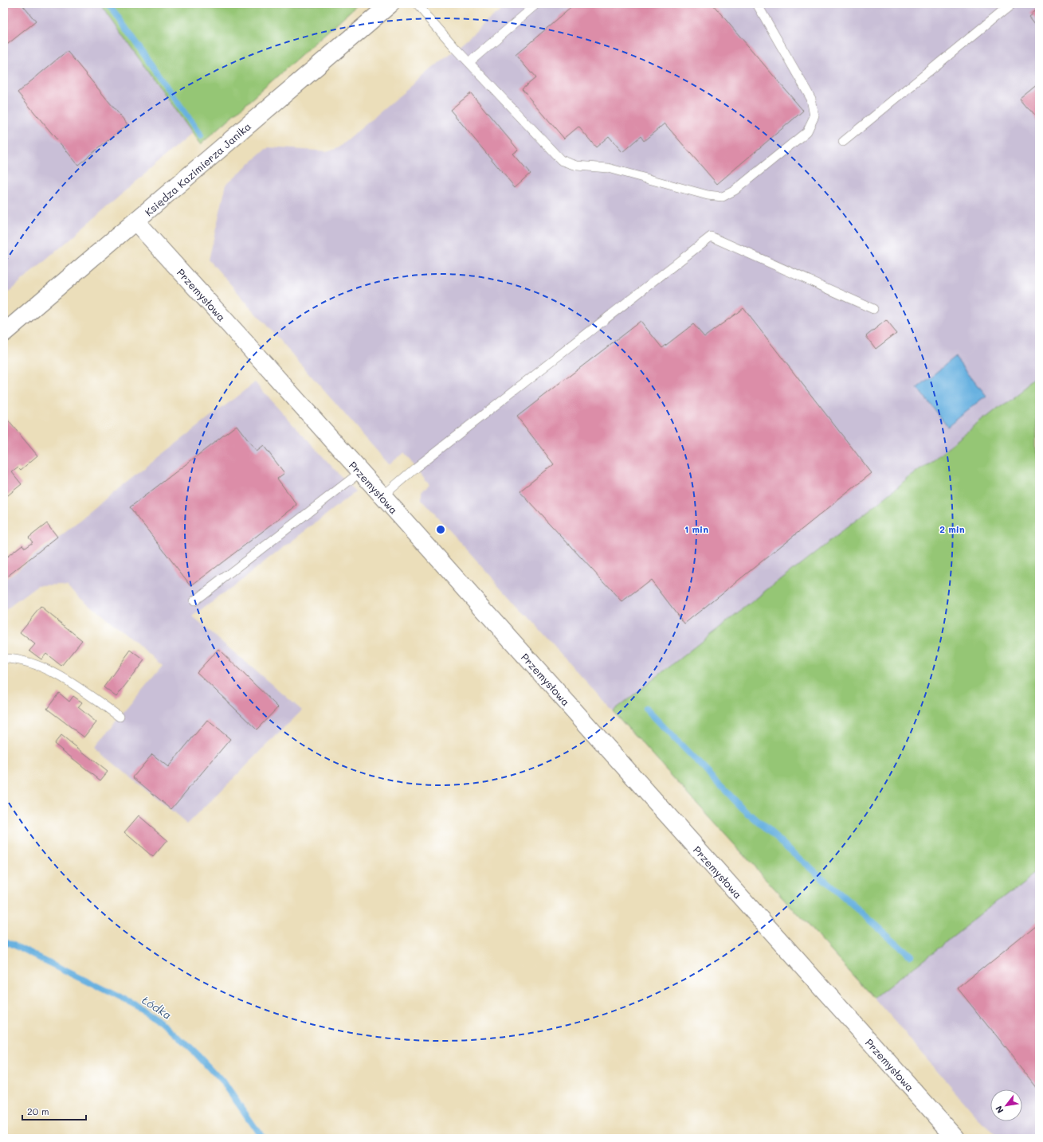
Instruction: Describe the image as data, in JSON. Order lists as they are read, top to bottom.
{
  "streets": {
    "street": ["Księdza Kazimierza Janika", "Przemysłowa"]
  },
  "crossings": [
    ["Księdza Kazimierza Janika", "Przemysłowa"]
  ],
  "water": ["Łódka"],
  "scale_bar": "20 m",
  "north": "bottom left",
  "rings": ["1 min", "2 min"]
}
